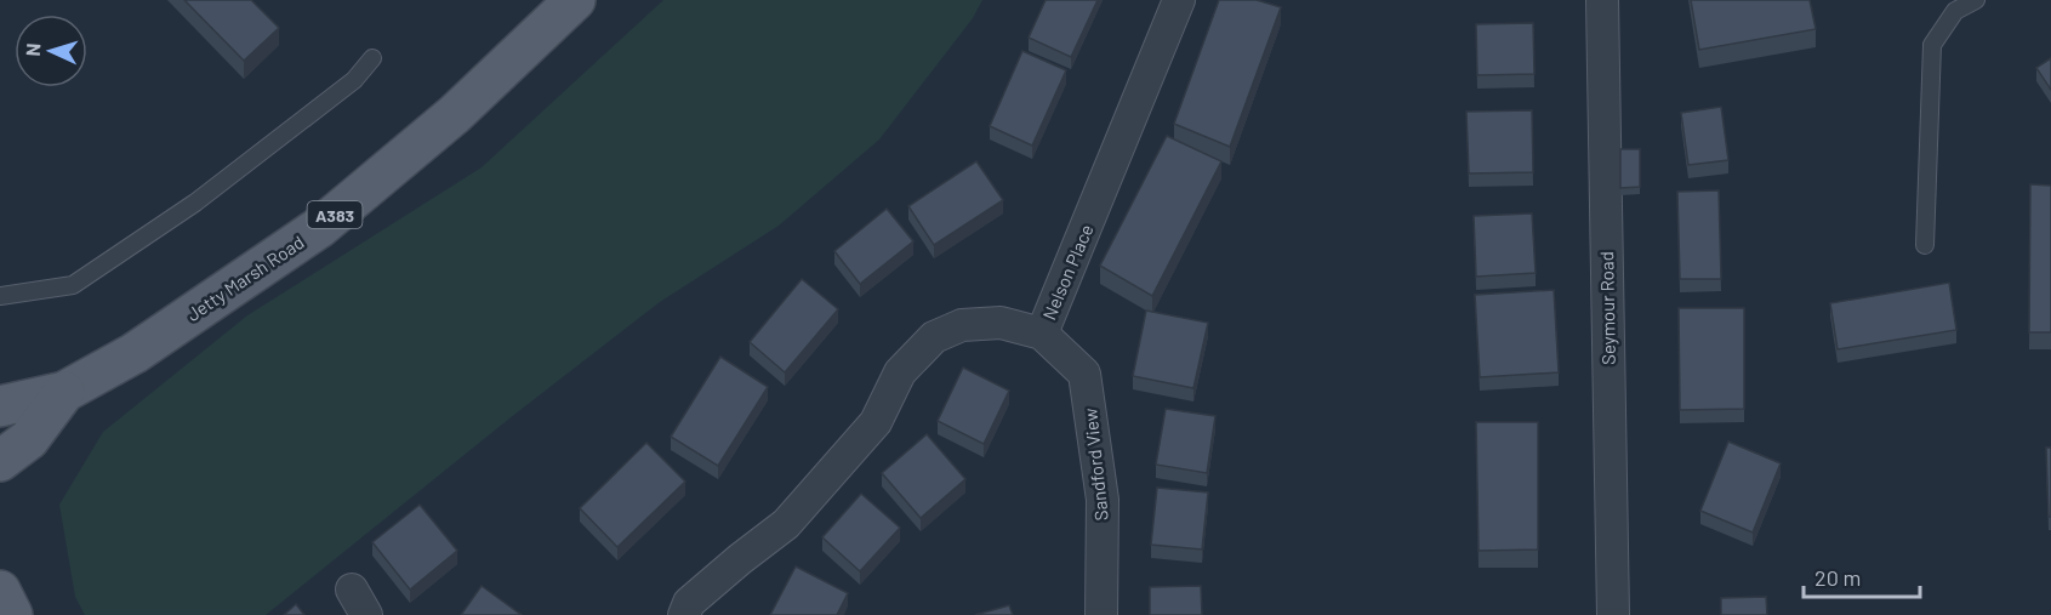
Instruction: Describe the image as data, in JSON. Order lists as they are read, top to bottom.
{
  "streets": {
    "main road": ["A383", "Jetty Marsh Road"],
    "street": ["Nelson Place", "Seymour Road", "Sandford View"]
  },
  "crossings": [
    ["Nelson Place", "Sandford View"]
  ],
  "scale_bar": "20 m",
  "north": "left"
}
